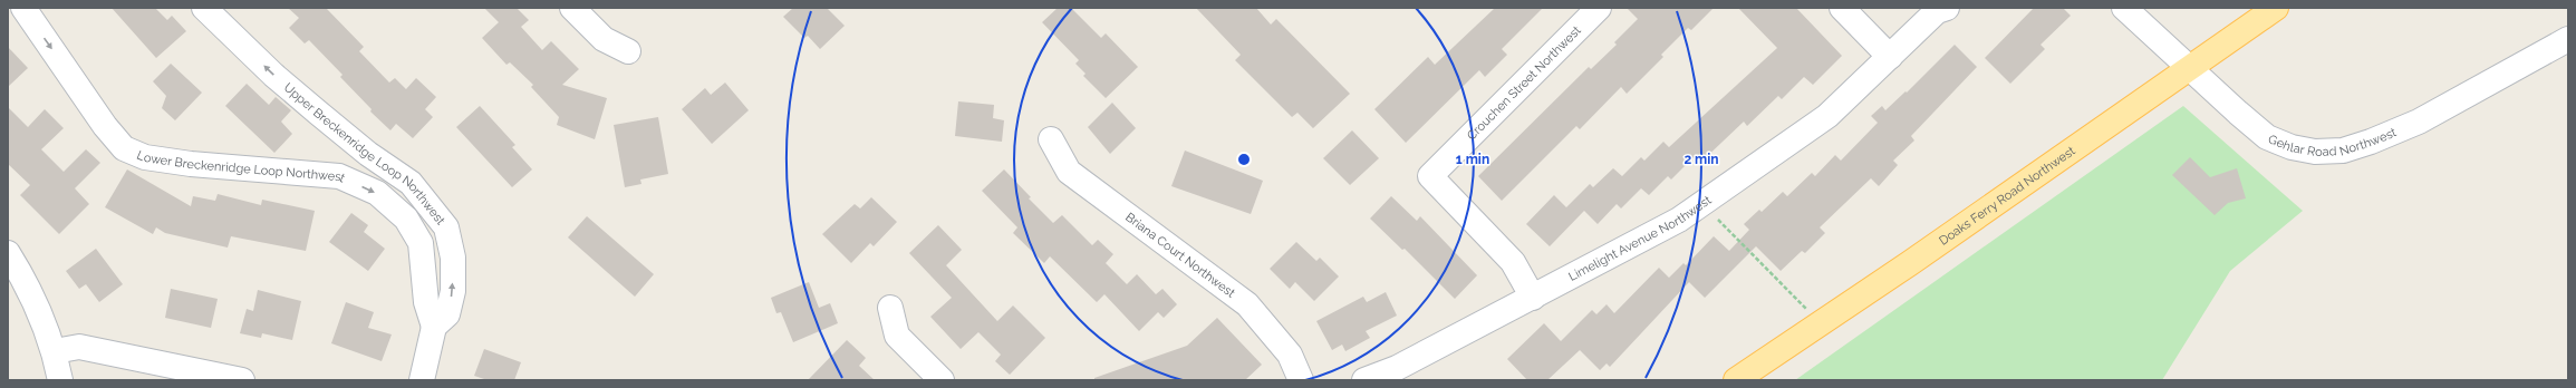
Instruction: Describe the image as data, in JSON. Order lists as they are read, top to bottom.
{
  "streets": {
    "main road": ["Doaks Ferry Road Northwest"],
    "street": [
      "Crouchen Street Northwest",
      "Gehlar Road Northwest",
      "Upper Breckenridge Loop Northwest",
      "Lower Breckenridge Loop Northwest",
      "Limelight Avenue Northwest",
      "Briana Court Northwest"
    ]
  },
  "crossings": [
    ["Crouchen Street Northwest", "Limelight Avenue Northwest"],
    ["Gehlar Road Northwest", "Doaks Ferry Road Northwest"],
    ["Upper Breckenridge Loop Northwest", "Lower Breckenridge Loop Northwest"]
  ],
  "one_way": ["Upper Breckenridge Loop Northwest", "Lower Breckenridge Loop Northwest"],
  "rings": ["1 min", "2 min"]
}
